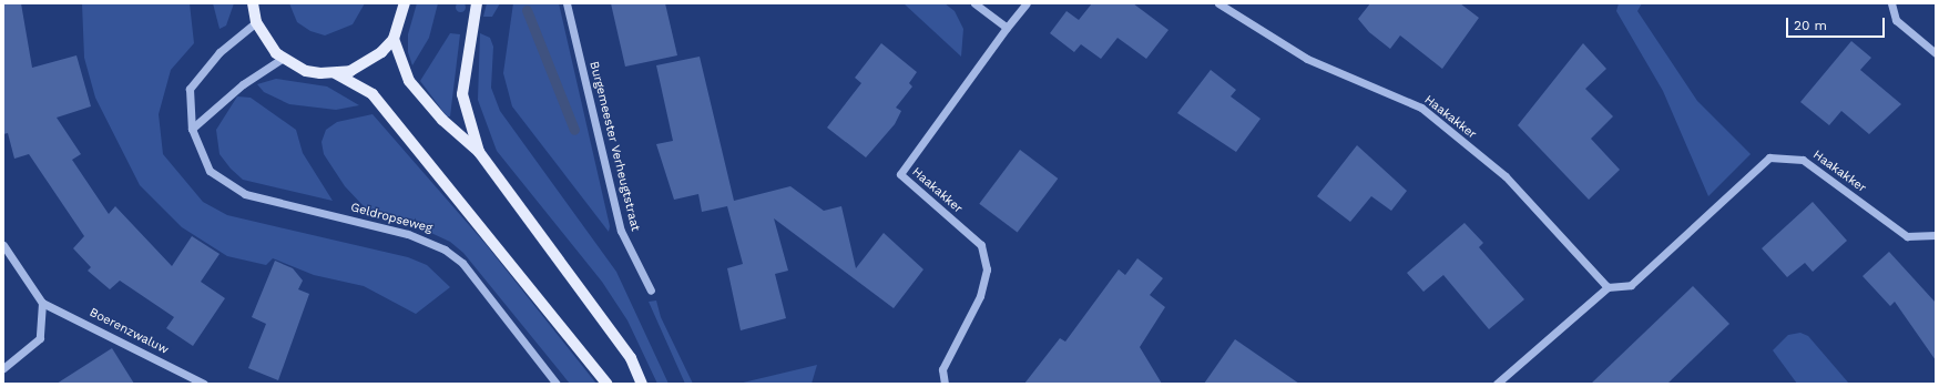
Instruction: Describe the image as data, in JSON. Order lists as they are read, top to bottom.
{
  "streets": {
    "street": [
      "Haakakker",
      "Burgemeester Verheugtstraat",
      "Geldropseweg",
      "Boerenzwaluw"
    ]
  },
  "scale_bar": "20 m"
}
